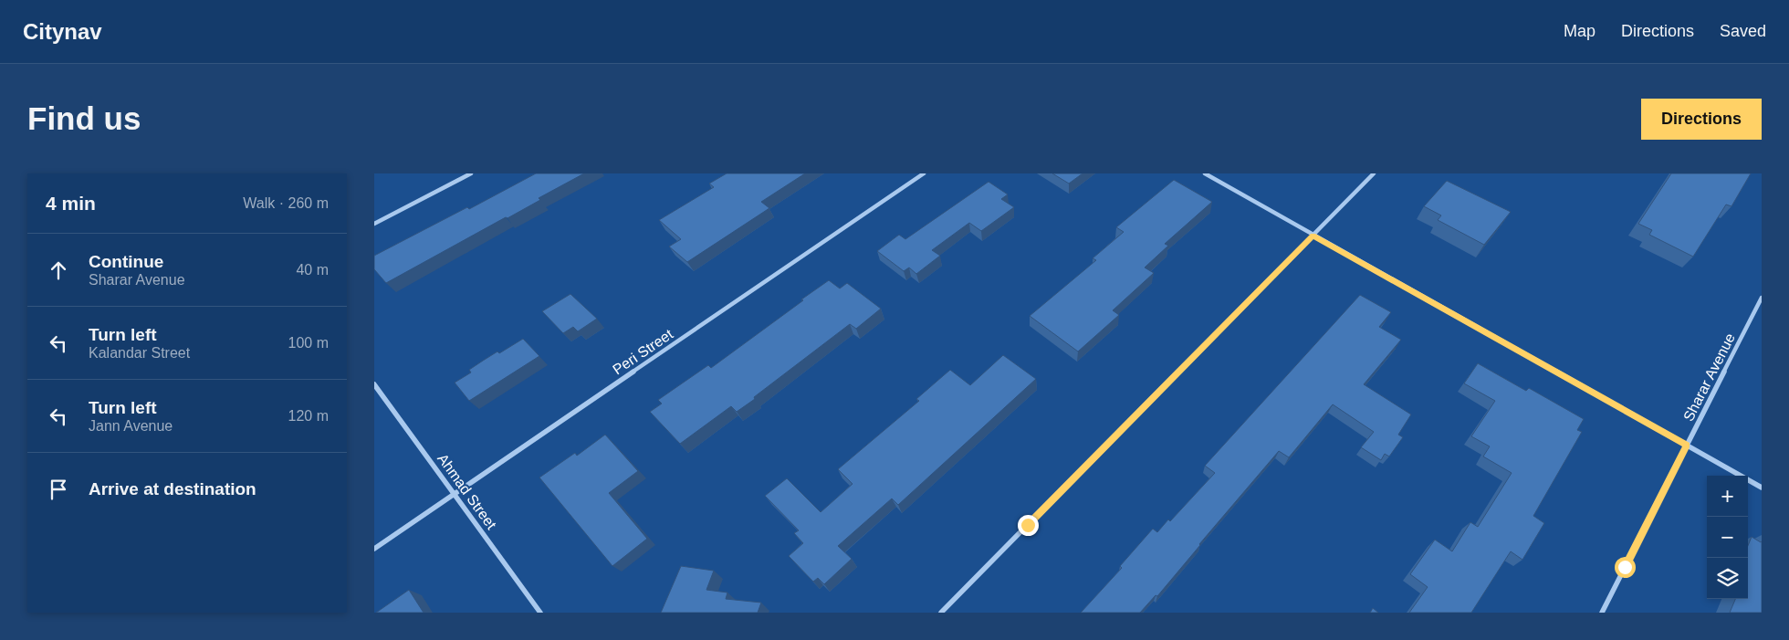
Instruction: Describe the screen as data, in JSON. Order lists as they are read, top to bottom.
{
  "streets": {
    "street": ["Peri Street", "Sharar Avenue", "Ahmad Street"]
  },
  "crossings": [
    ["Peri Street", "Ahmad Street"]
  ],
  "page": {
    "header": "Citynav",
    "nav": ["Map", "Directions", "Saved"],
    "buttons": "Directions",
    "title": "Find us",
    "heading": ["4 min", "Walk · 260 m"],
    "list": [
      ["Continue", "Sharar Avenue", "40 m"],
      ["Turn left", "Kalandar Street", "100 m"],
      ["Turn left", "Jann Avenue", "120 m"],
      "Arrive at destination"
    ],
    "map_buttons": ["+", "−"]
  }
}
